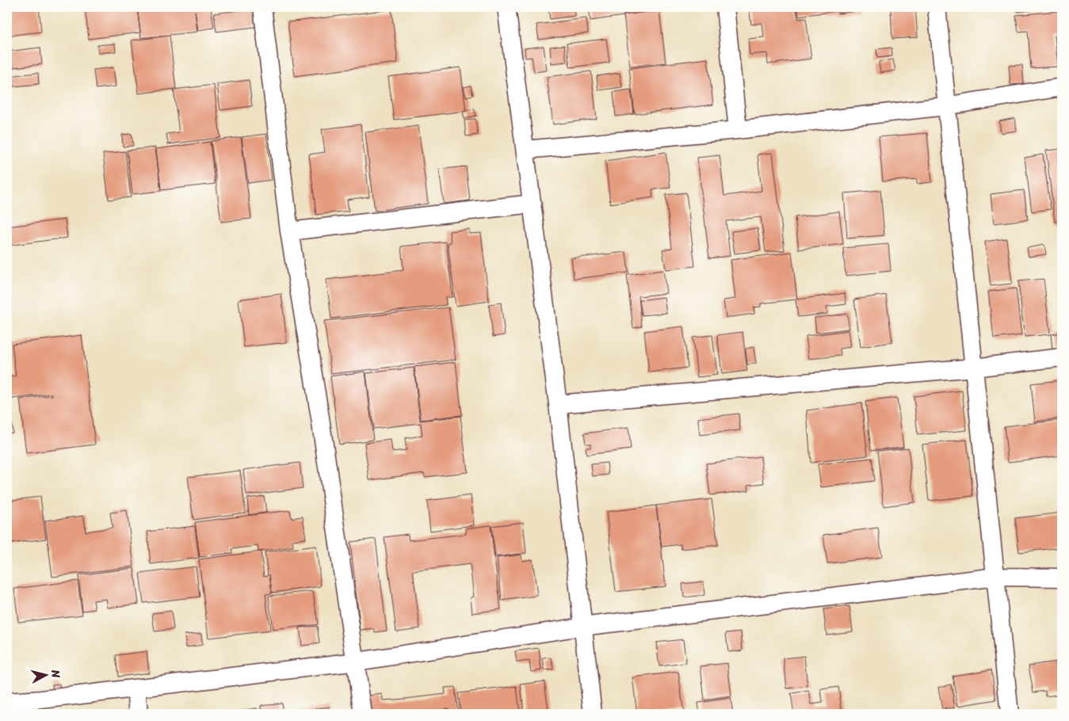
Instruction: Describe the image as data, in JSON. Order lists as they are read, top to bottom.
{
  "north": "right"
}
